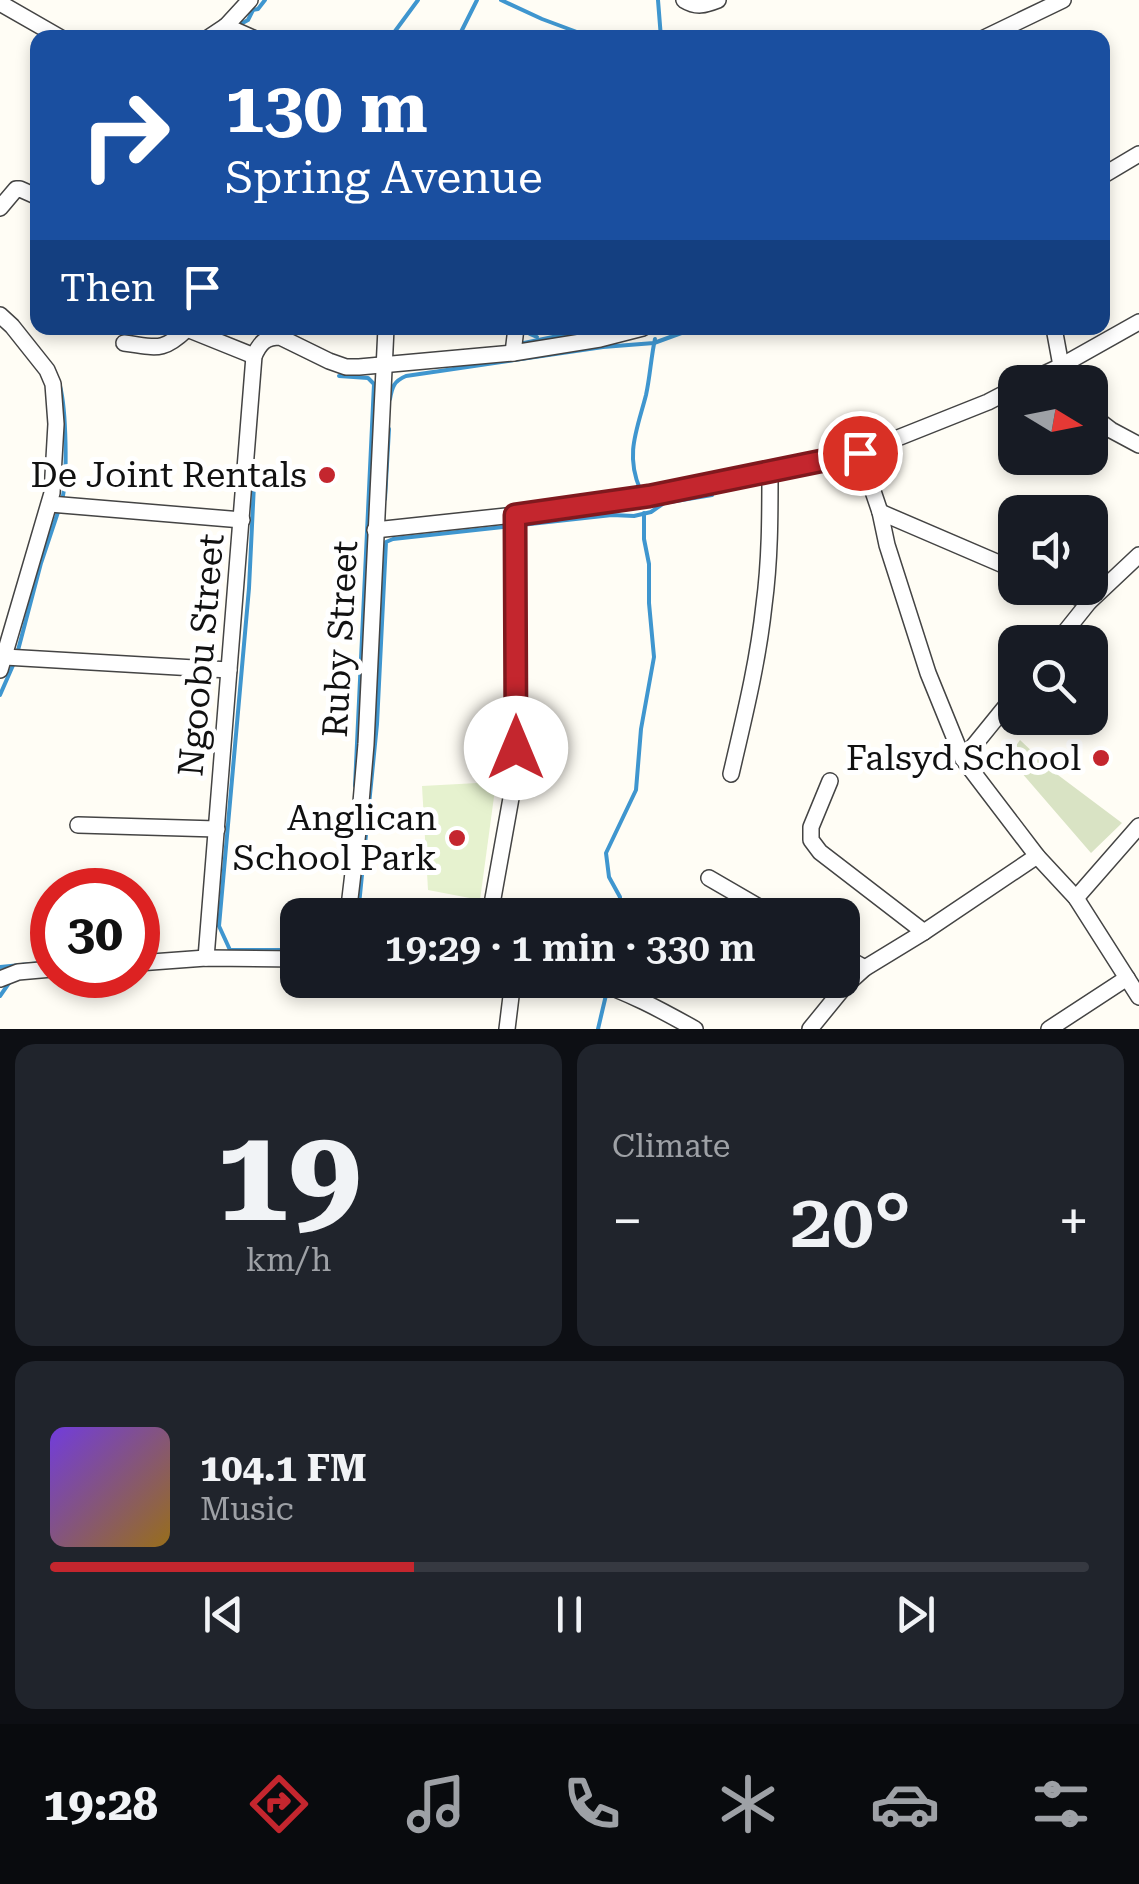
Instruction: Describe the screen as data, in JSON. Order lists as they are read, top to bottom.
{
  "streets": {
    "street": ["Ruby Street", "Ngoobu Street"]
  },
  "places": ["De Joint Rentals", "Falsyd School", "Anglican School Park"],
  "north": "right",
  "page": {
    "turn": ["130 m", "Spring Avenue"],
    "then": "Then",
    "limit": "30",
    "trip": "19:29 · 1 min · 330 m",
    "tile": [
      ["19", "km/h"],
      "Climate"
    ],
    "heat": ["−", "20°", "+"],
    "song": ["104.1 FM", "Music"],
    "tabs": "19:28"
  }
}
